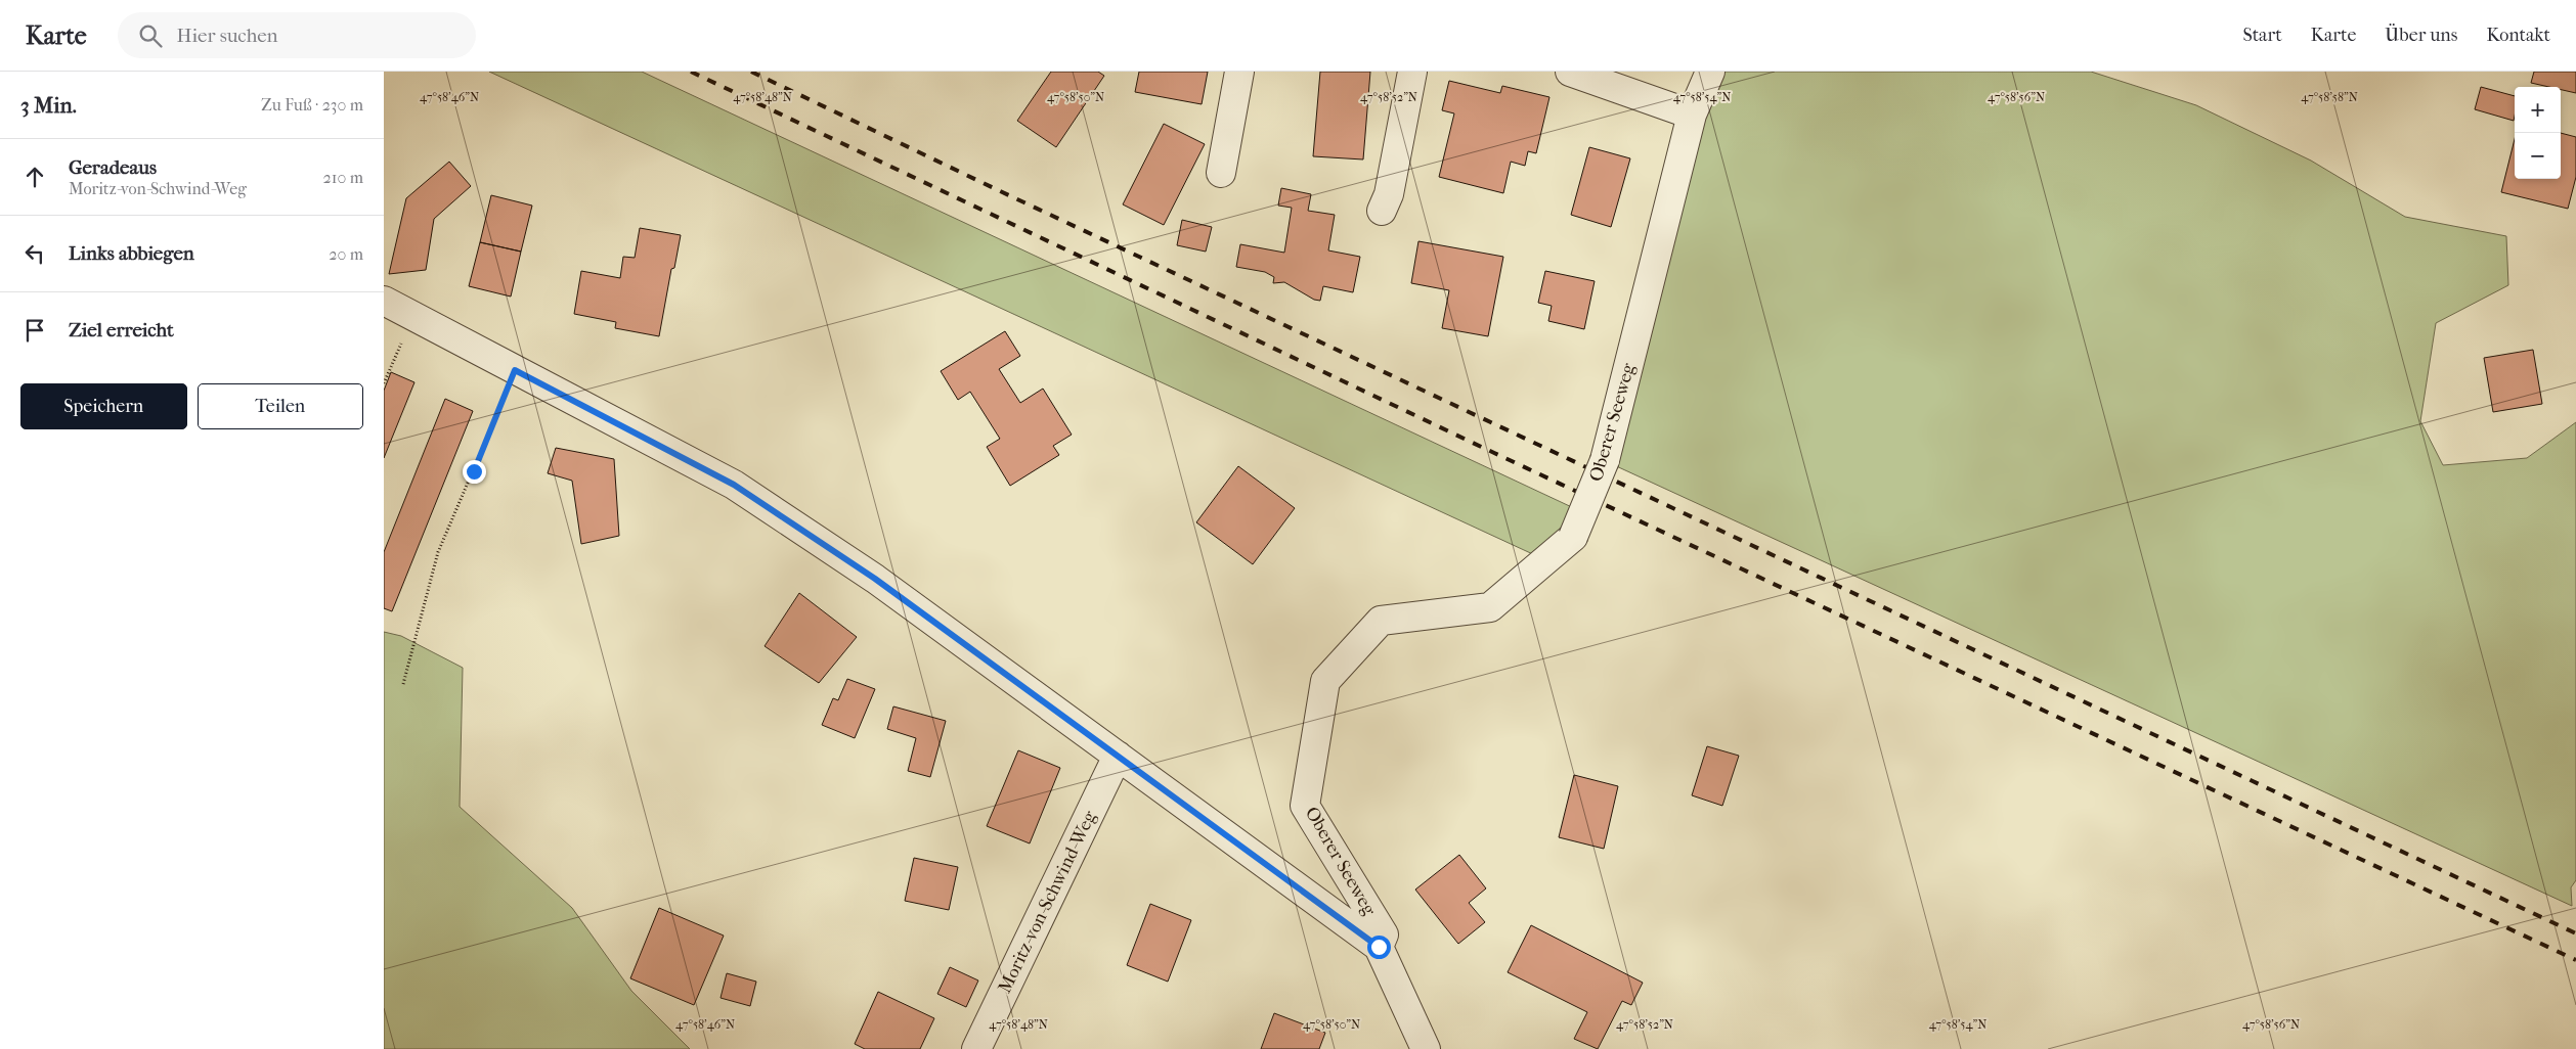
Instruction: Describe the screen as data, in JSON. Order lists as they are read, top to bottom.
{
  "streets": {
    "street": ["Oberer Seeweg", "Moritz-von-Schwind-Weg"]
  },
  "page": {
    "header": "Karte",
    "search": "Hier suchen",
    "nav": [
      "Start",
      "Karte",
      "Über uns",
      "Kontakt"
    ],
    "heading": ["3 Min.", "Zu Fuß · 230 m"],
    "map_buttons": ["+", "−"],
    "list": [
      ["Geradeaus", "Moritz-von-Schwind-Weg", "210 m"],
      ["Links abbiegen", "20 m"],
      "Ziel erreicht"
    ],
    "buttons": ["Speichern", "Teilen"]
  },
  "coordinates": [
    "47°58'46\"N",
    "47°58'58\"N",
    "47°58'48\"N",
    "47°58'50\"N",
    "47°58'52\"N",
    "47°58'54\"N",
    "47°58'56\"N"
  ]
}
